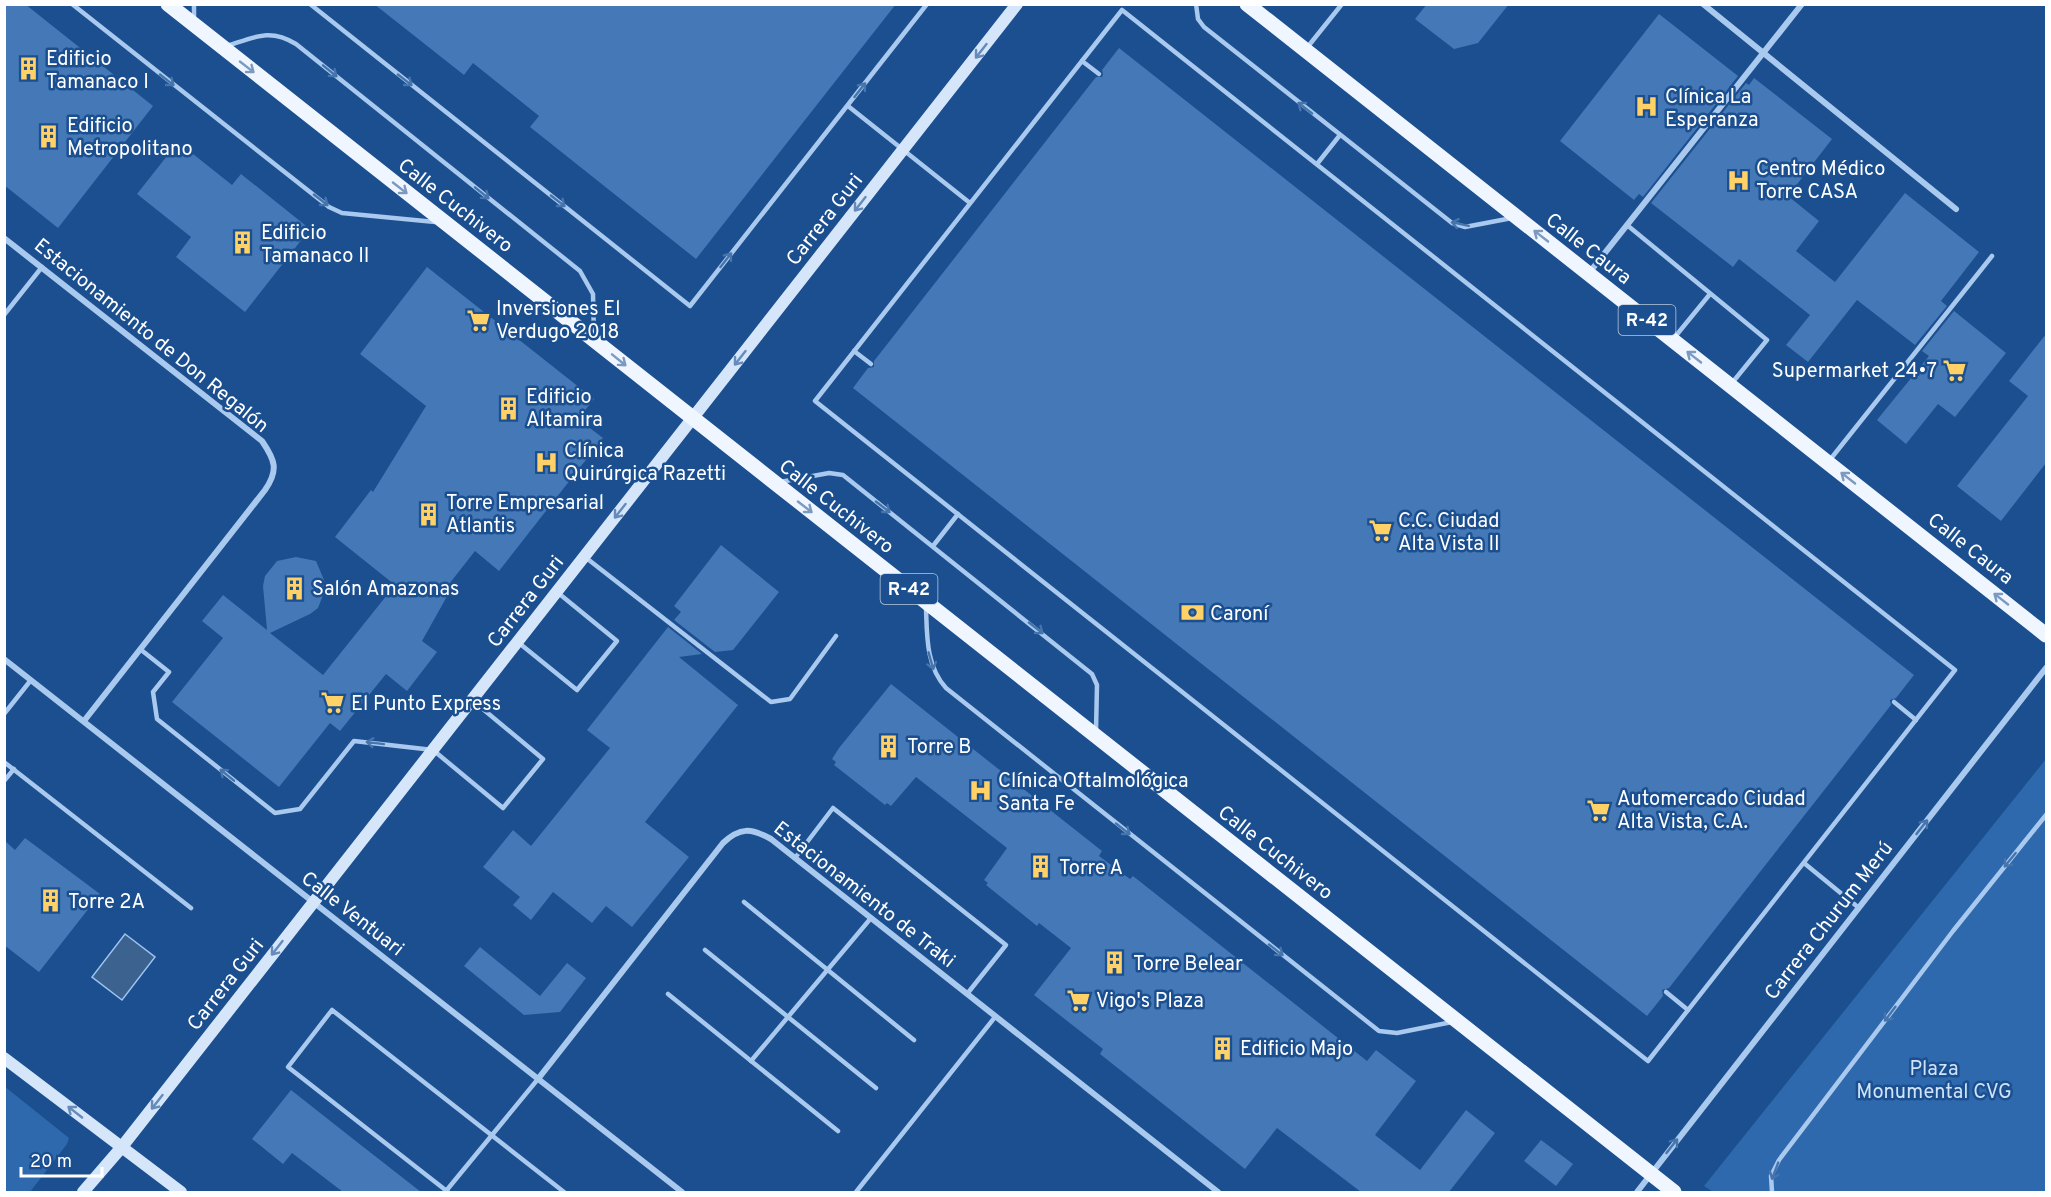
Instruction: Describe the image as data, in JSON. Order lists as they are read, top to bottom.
{
  "streets": {
    "main road": ["Calle Cuchivero", "Calle Caura", "R-42"],
    "street": [
      "Carrera Guri",
      "Estacionamiento de Don Regalón",
      "Estacionamiento de Traki",
      "Calle Ventuari",
      "Carrera Churum Merú"
    ]
  },
  "crossings": [
    ["Calle Cuchivero", "Carrera Guri"],
    ["Calle Cuchivero", "R-42"],
    ["Calle Cuchivero", "Carrera Churum Merú"],
    ["Carrera Guri", "Calle Ventuari"],
    ["R-42", "Carrera Churum Merú"],
    ["Estacionamiento de Don Regalón", "Calle Ventuari"],
    ["Estacionamiento de Traki", "Calle Ventuari"]
  ],
  "one_way": ["Carrera Guri", "Calle Caura", "Carrera Churum Merú"],
  "parks": ["Plaza Monumental CVG"],
  "places": {
    "building": [
      "Edificio Tamanaco I",
      "Edificio Metropolitano",
      "Edificio Tamanaco II",
      "Edificio Altamira",
      "Torre Empresarial Atlantis",
      "Salón Amazonas",
      "Torre B",
      "Torre A",
      "Torre 2A",
      "Torre Belear",
      "Edificio Majo"
    ],
    "hospital": [
      "Clínica La Esperanza",
      "Centro Médico Torre CASA",
      "Clínica Quirúrgica Razetti",
      "Clínica Oftalmológica Santa Fe"
    ],
    "supermarket": [
      "Inversiones El Verdugo 2018",
      "Supermarket 24•7",
      "C.C. Ciudad Alta Vista II",
      "El Punto Express",
      "Automercado Ciudad Alta Vista, C.A.",
      "Vigo's Plaza"
    ],
    "bank": ["Caroní"]
  },
  "scale_bar": "20 m"
}
